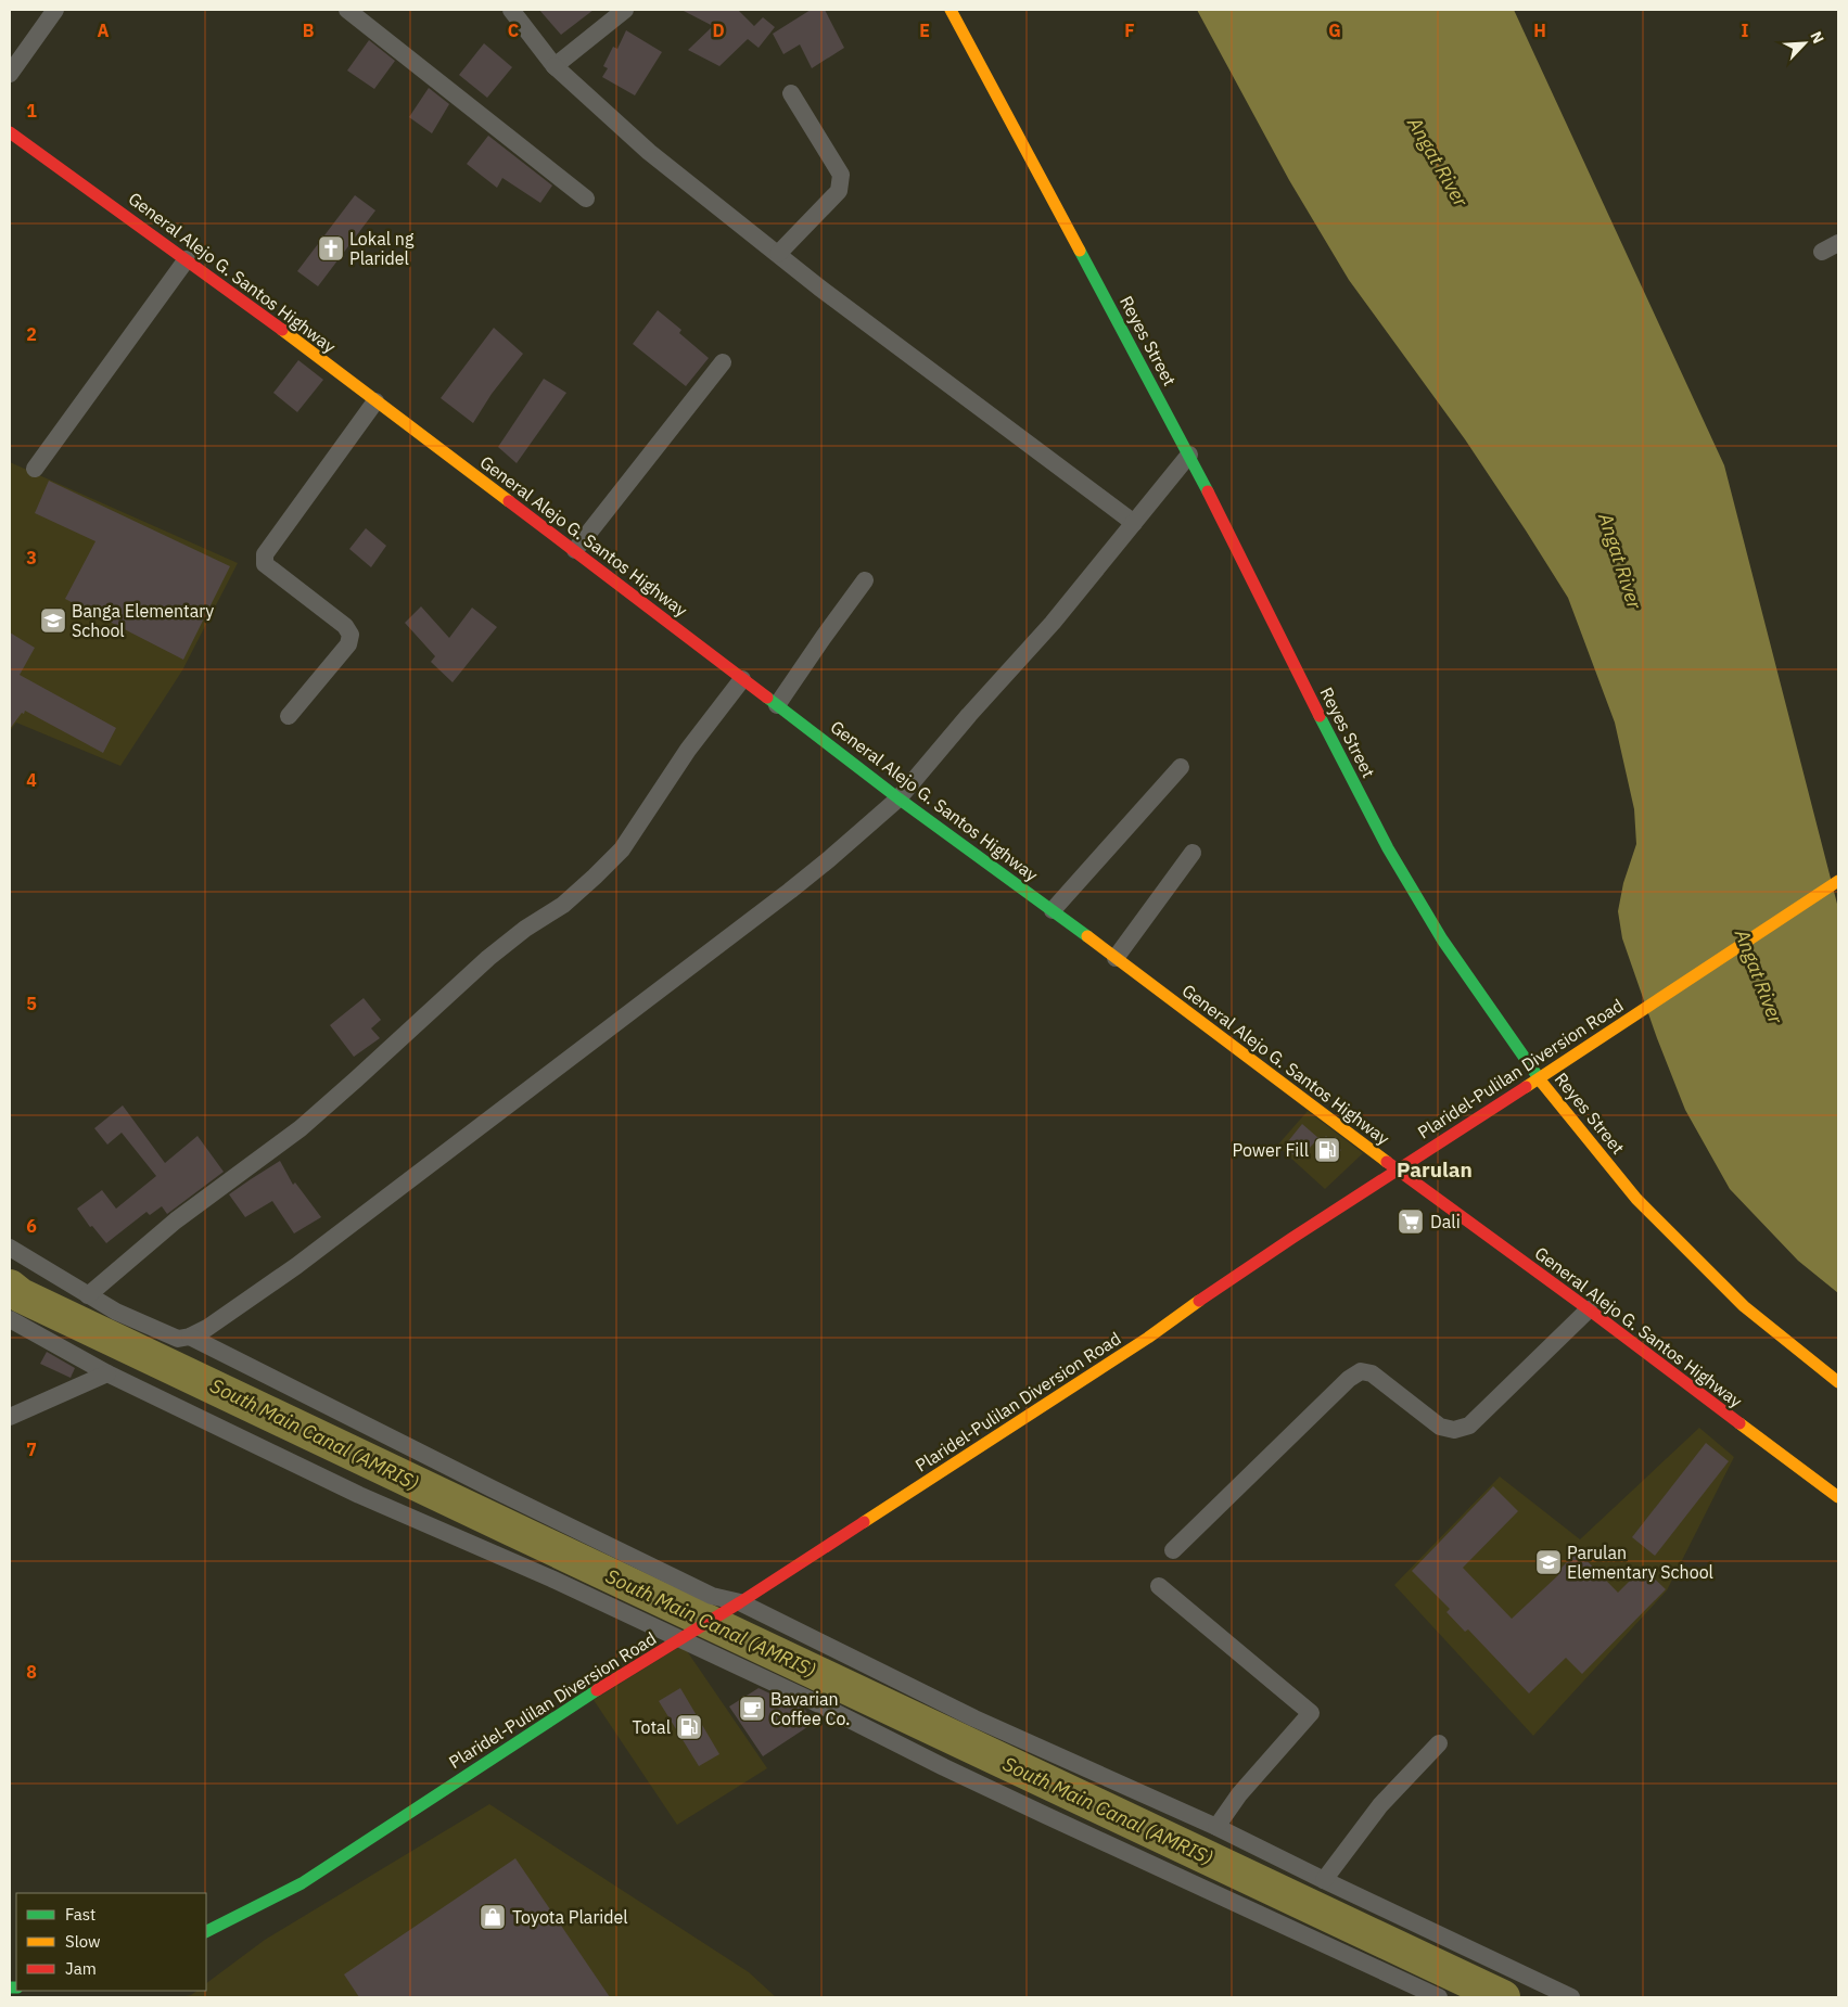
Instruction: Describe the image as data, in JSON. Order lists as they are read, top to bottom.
{
  "streets": {
    "main road": ["General Alejo G. Santos Highway", "Reyes Street", "Plaridel-Pulilan Diversion Road"]
  },
  "crossings": [
    ["General Alejo G. Santos Highway", "Plaridel-Pulilan Diversion Road"],
    ["Reyes Street", "Plaridel-Pulilan Diversion Road"]
  ],
  "districts": ["Parulan"],
  "water": ["Angat River", "South Main Canal (AMRIS)"],
  "places": {
    "church": ["Lokal ng Plaridel"],
    "school or university": ["Banga Elementary School", "Parulan Elementary School"],
    "fuel station": ["Power Fill", "Total"],
    "supermarket": ["Dali"],
    "cafe": ["Bavarian Coffee Co."],
    "shop": ["Toyota Plaridel"]
  },
  "legend": ["Fast", "Slow", "Jam"],
  "north": "top right",
  "grid": {
    "columns": [
      "A",
      "B",
      "C",
      "D",
      "E",
      "F",
      "G",
      "H",
      "I"
    ],
    "rows": [
      "1",
      "2",
      "3",
      "4",
      "5",
      "6",
      "7",
      "8"
    ]
  }
}
